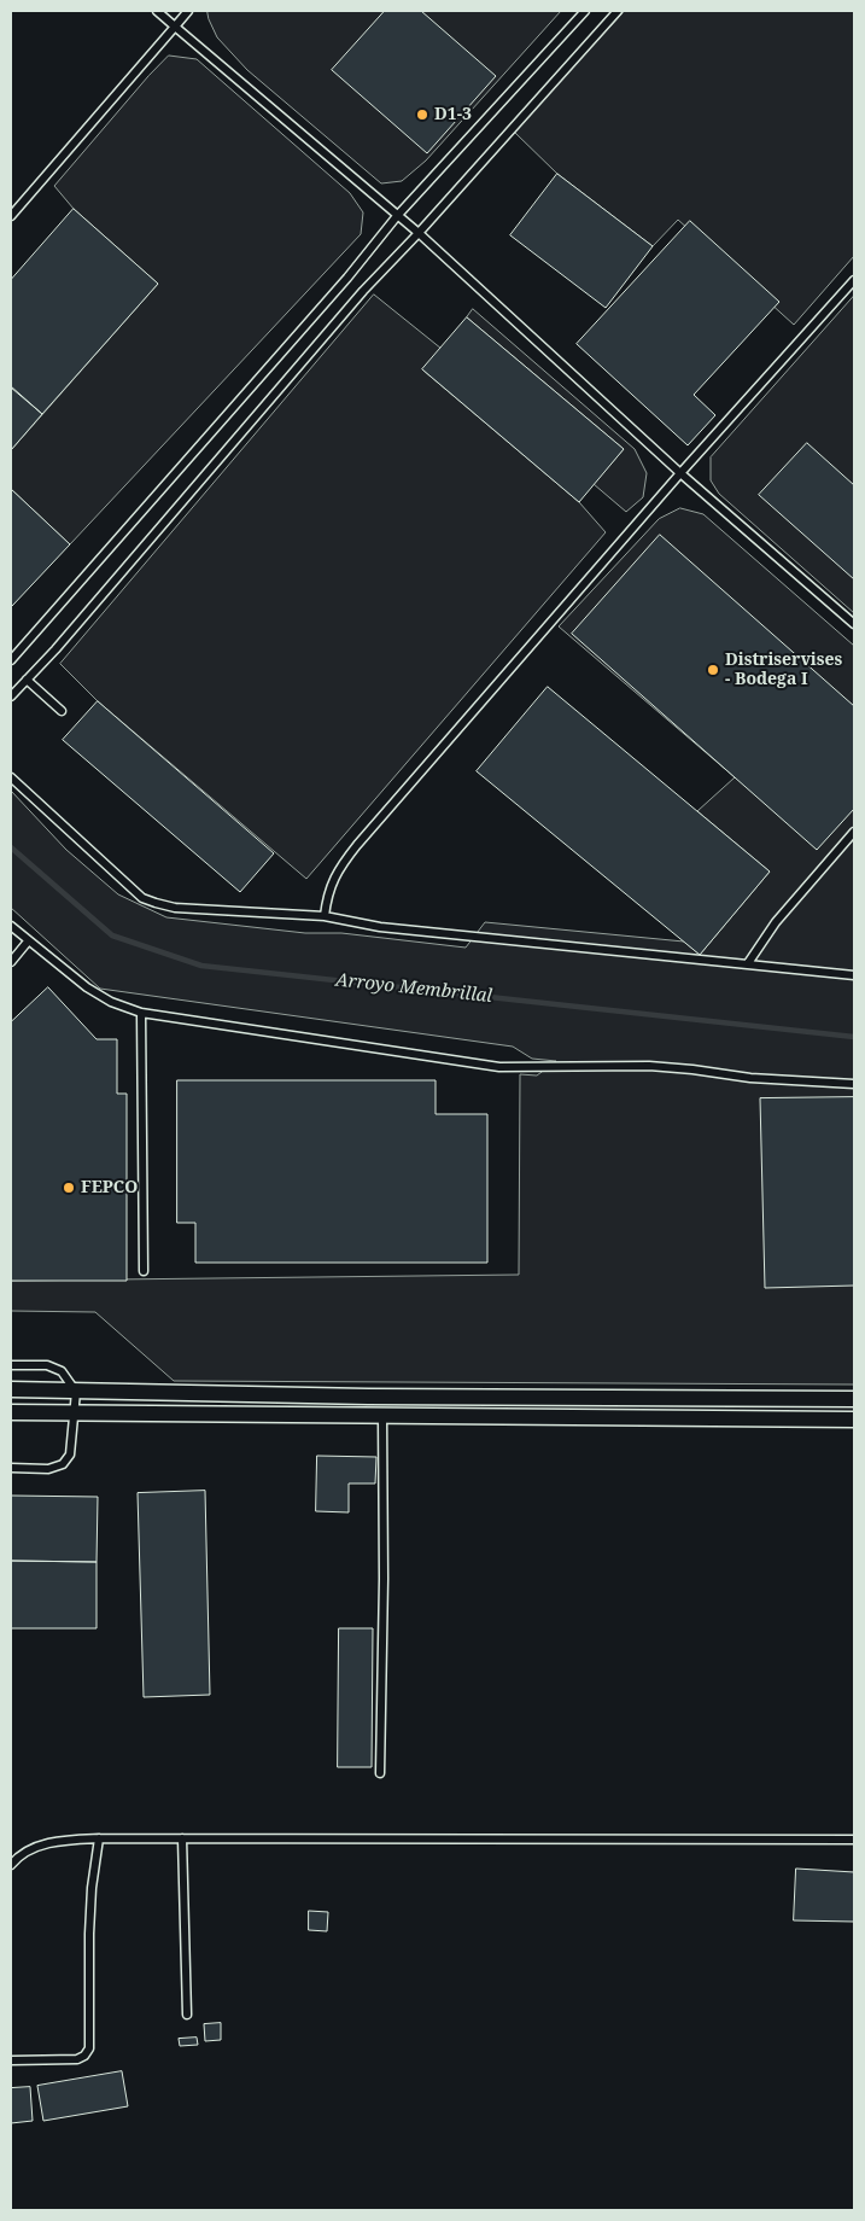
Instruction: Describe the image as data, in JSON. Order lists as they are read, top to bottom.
{
  "water": ["Arroyo Membrillal"],
  "places": ["D1-3", "Distriservises - Bodega I", "FEPCO"]
}
